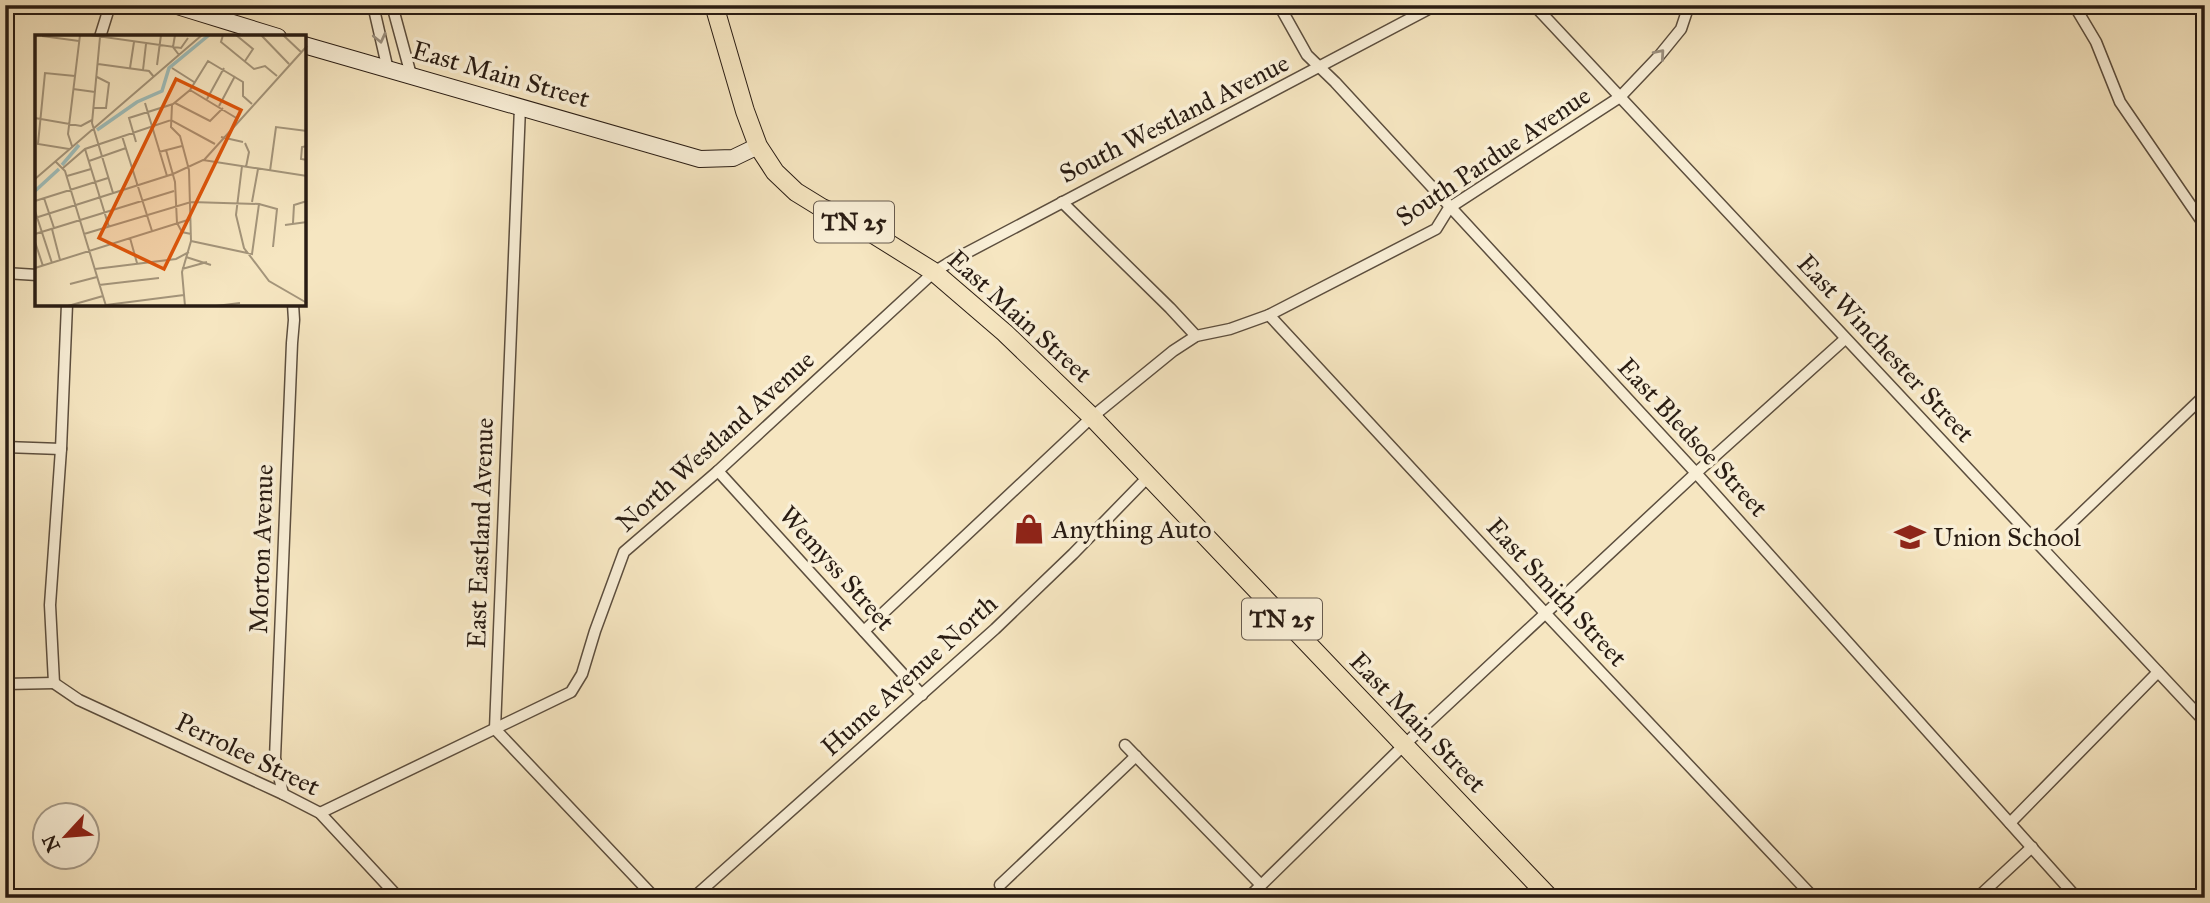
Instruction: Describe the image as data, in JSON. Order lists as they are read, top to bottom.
{
  "streets": {
    "main road": ["East Main Street", "TN 25"],
    "street": [
      "South Westland Avenue",
      "South Pardue Avenue",
      "East Winchester Street",
      "East Bledsoe Street",
      "North Westland Avenue",
      "East Eastland Avenue",
      "Morton Avenue",
      "Wemyss Street",
      "East Smith Street",
      "Hume Avenue North",
      "Perrolee Street"
    ]
  },
  "crossings": [
    ["East Main Street", "South Westland Avenue"],
    ["East Main Street", "South Pardue Avenue"],
    ["East Main Street", "TN 25"],
    ["East Main Street", "North Westland Avenue"],
    ["East Main Street", "East Eastland Avenue"],
    ["East Main Street", "Hume Avenue North"],
    ["South Westland Avenue", "East Bledsoe Street"],
    ["South Westland Avenue", "North Westland Avenue"],
    ["South Pardue Avenue", "East Winchester Street"],
    ["South Pardue Avenue", "East Bledsoe Street"],
    ["South Pardue Avenue", "Wemyss Street"],
    ["South Pardue Avenue", "East Smith Street"],
    ["North Westland Avenue", "East Eastland Avenue"],
    ["North Westland Avenue", "Wemyss Street"],
    ["North Westland Avenue", "Perrolee Street"],
    ["Morton Avenue", "Perrolee Street"],
    ["Wemyss Street", "Hume Avenue North"]
  ],
  "places": {
    "shop": ["Anything Auto"],
    "school or university": ["Union School"]
  },
  "north": "bottom left"
}
